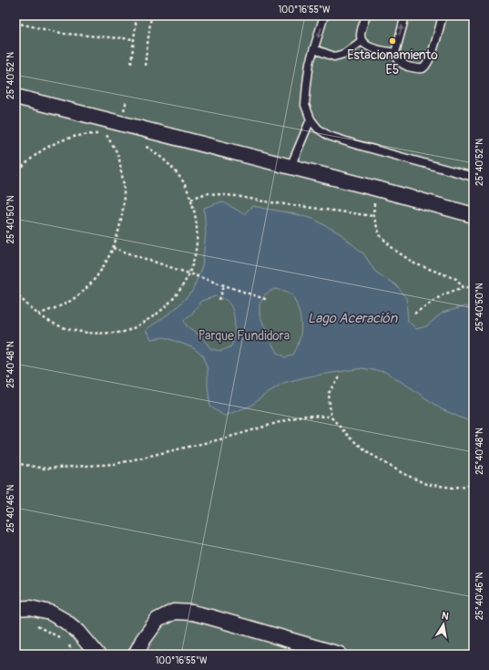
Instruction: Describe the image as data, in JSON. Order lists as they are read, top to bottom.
{
  "water": ["Lago Aceración"],
  "parks": ["Parque Fundidora"],
  "places": ["Estacionamiento E5"],
  "north": "top",
  "coordinates": [
    "100°16'55\"W",
    "25°40'52\"N",
    "25°40'50\"N",
    "25°40'48\"N",
    "25°40'46\"N"
  ]
}
